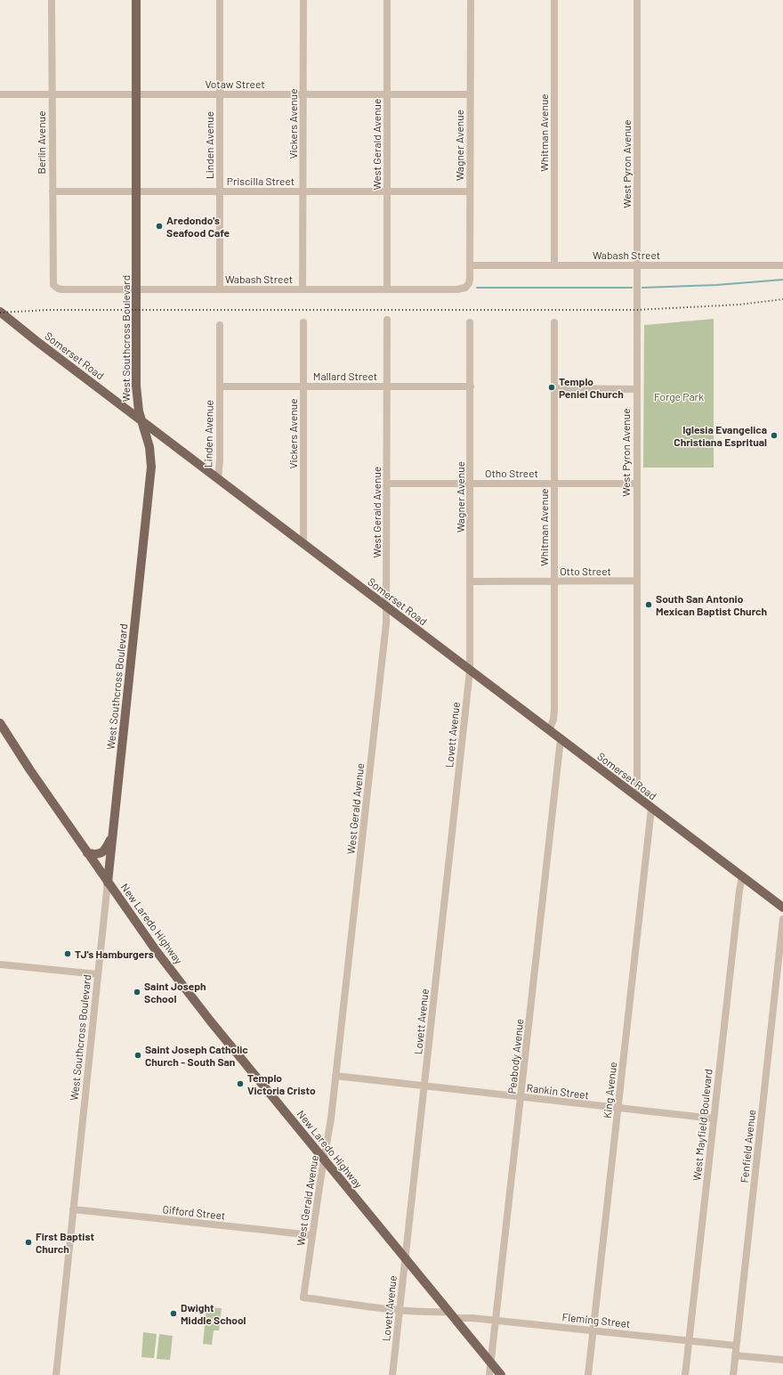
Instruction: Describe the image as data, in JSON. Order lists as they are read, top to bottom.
{
  "streets": {
    "main road": ["West Southcross Boulevard", "Somerset Road", "New Laredo Highway"],
    "street": [
      "Votaw Street",
      "Vickers Avenue",
      "Whitman Avenue",
      "Berlin Avenue",
      "West Gerald Avenue",
      "Linden Avenue",
      "Wagner Avenue",
      "West Pyron Avenue",
      "Priscilla Street",
      "Wabash Street",
      "Mallard Street",
      "Otho Street",
      "Otto Street",
      "Lovett Avenue",
      "Peabody Avenue",
      "King Avenue",
      "Rankin Street",
      "West Mayfield Boulevard",
      "Fenfield Avenue",
      "Gifford Street",
      "Fleming Street"
    ]
  },
  "crossings": [
    ["Votaw Street", "Vickers Avenue"],
    ["Votaw Street", "Berlin Avenue"],
    ["Votaw Street", "West Gerald Avenue"],
    ["Votaw Street", "Linden Avenue"],
    ["Votaw Street", "Wagner Avenue"],
    ["Votaw Street", "West Southcross Boulevard"],
    ["Vickers Avenue", "Priscilla Street"],
    ["Vickers Avenue", "Wabash Street"],
    ["Vickers Avenue", "Somerset Road"],
    ["Vickers Avenue", "Mallard Street"],
    ["Whitman Avenue", "Wabash Street"],
    ["Whitman Avenue", "Somerset Road"],
    ["Whitman Avenue", "Otho Street"],
    ["Whitman Avenue", "Otto Street"],
    ["Berlin Avenue", "Priscilla Street"],
    ["Berlin Avenue", "Wabash Street"],
    ["West Gerald Avenue", "Priscilla Street"],
    ["West Gerald Avenue", "Wabash Street"],
    ["West Gerald Avenue", "Somerset Road"],
    ["West Gerald Avenue", "Mallard Street"],
    ["West Gerald Avenue", "Otho Street"],
    ["West Gerald Avenue", "New Laredo Highway"],
    ["West Gerald Avenue", "Rankin Street"],
    ["West Gerald Avenue", "Gifford Street"],
    ["West Gerald Avenue", "Fleming Street"],
    ["Linden Avenue", "Priscilla Street"],
    ["Linden Avenue", "Wabash Street"],
    ["Linden Avenue", "Somerset Road"],
    ["Linden Avenue", "Mallard Street"],
    ["Wagner Avenue", "Priscilla Street"],
    ["Wagner Avenue", "Wabash Street"],
    ["Wagner Avenue", "Somerset Road"],
    ["Wagner Avenue", "Mallard Street"],
    ["Wagner Avenue", "Otho Street"],
    ["Wagner Avenue", "Otto Street"],
    ["Wagner Avenue", "Lovett Avenue"],
    ["West Pyron Avenue", "Wabash Street"],
    ["West Pyron Avenue", "Somerset Road"],
    ["West Pyron Avenue", "Otho Street"],
    ["West Pyron Avenue", "Otto Street"],
    ["Priscilla Street", "West Southcross Boulevard"],
    ["Wabash Street", "West Southcross Boulevard"],
    ["West Southcross Boulevard", "Somerset Road"],
    ["West Southcross Boulevard", "New Laredo Highway"],
    ["West Southcross Boulevard", "Gifford Street"],
    ["Somerset Road", "Lovett Avenue"],
    ["Somerset Road", "Peabody Avenue"],
    ["Somerset Road", "King Avenue"],
    ["Somerset Road", "West Mayfield Boulevard"],
    ["Lovett Avenue", "New Laredo Highway"],
    ["Lovett Avenue", "Rankin Street"],
    ["Lovett Avenue", "Fleming Street"],
    ["New Laredo Highway", "Peabody Avenue"],
    ["New Laredo Highway", "Fleming Street"],
    ["Peabody Avenue", "Rankin Street"],
    ["Peabody Avenue", "Fleming Street"],
    ["King Avenue", "Rankin Street"],
    ["King Avenue", "Fleming Street"],
    ["Rankin Street", "West Mayfield Boulevard"],
    ["West Mayfield Boulevard", "Fleming Street"],
    ["Fenfield Avenue", "Fleming Street"]
  ],
  "parks": ["Forge Park"],
  "places": [
    "Aredondo's Seafood Cafe",
    "Templo Peniel Church",
    "Iglesia Evangelica Christiana Espritual",
    "South San Antonio Mexican Baptist Church",
    "TJ's Hamburgers",
    "Saint Joseph School",
    "Saint Joseph Catholic Church - South San",
    "Templo Victoria Cristo",
    "First Baptist Church",
    "Dwight Middle School"
  ]
}
